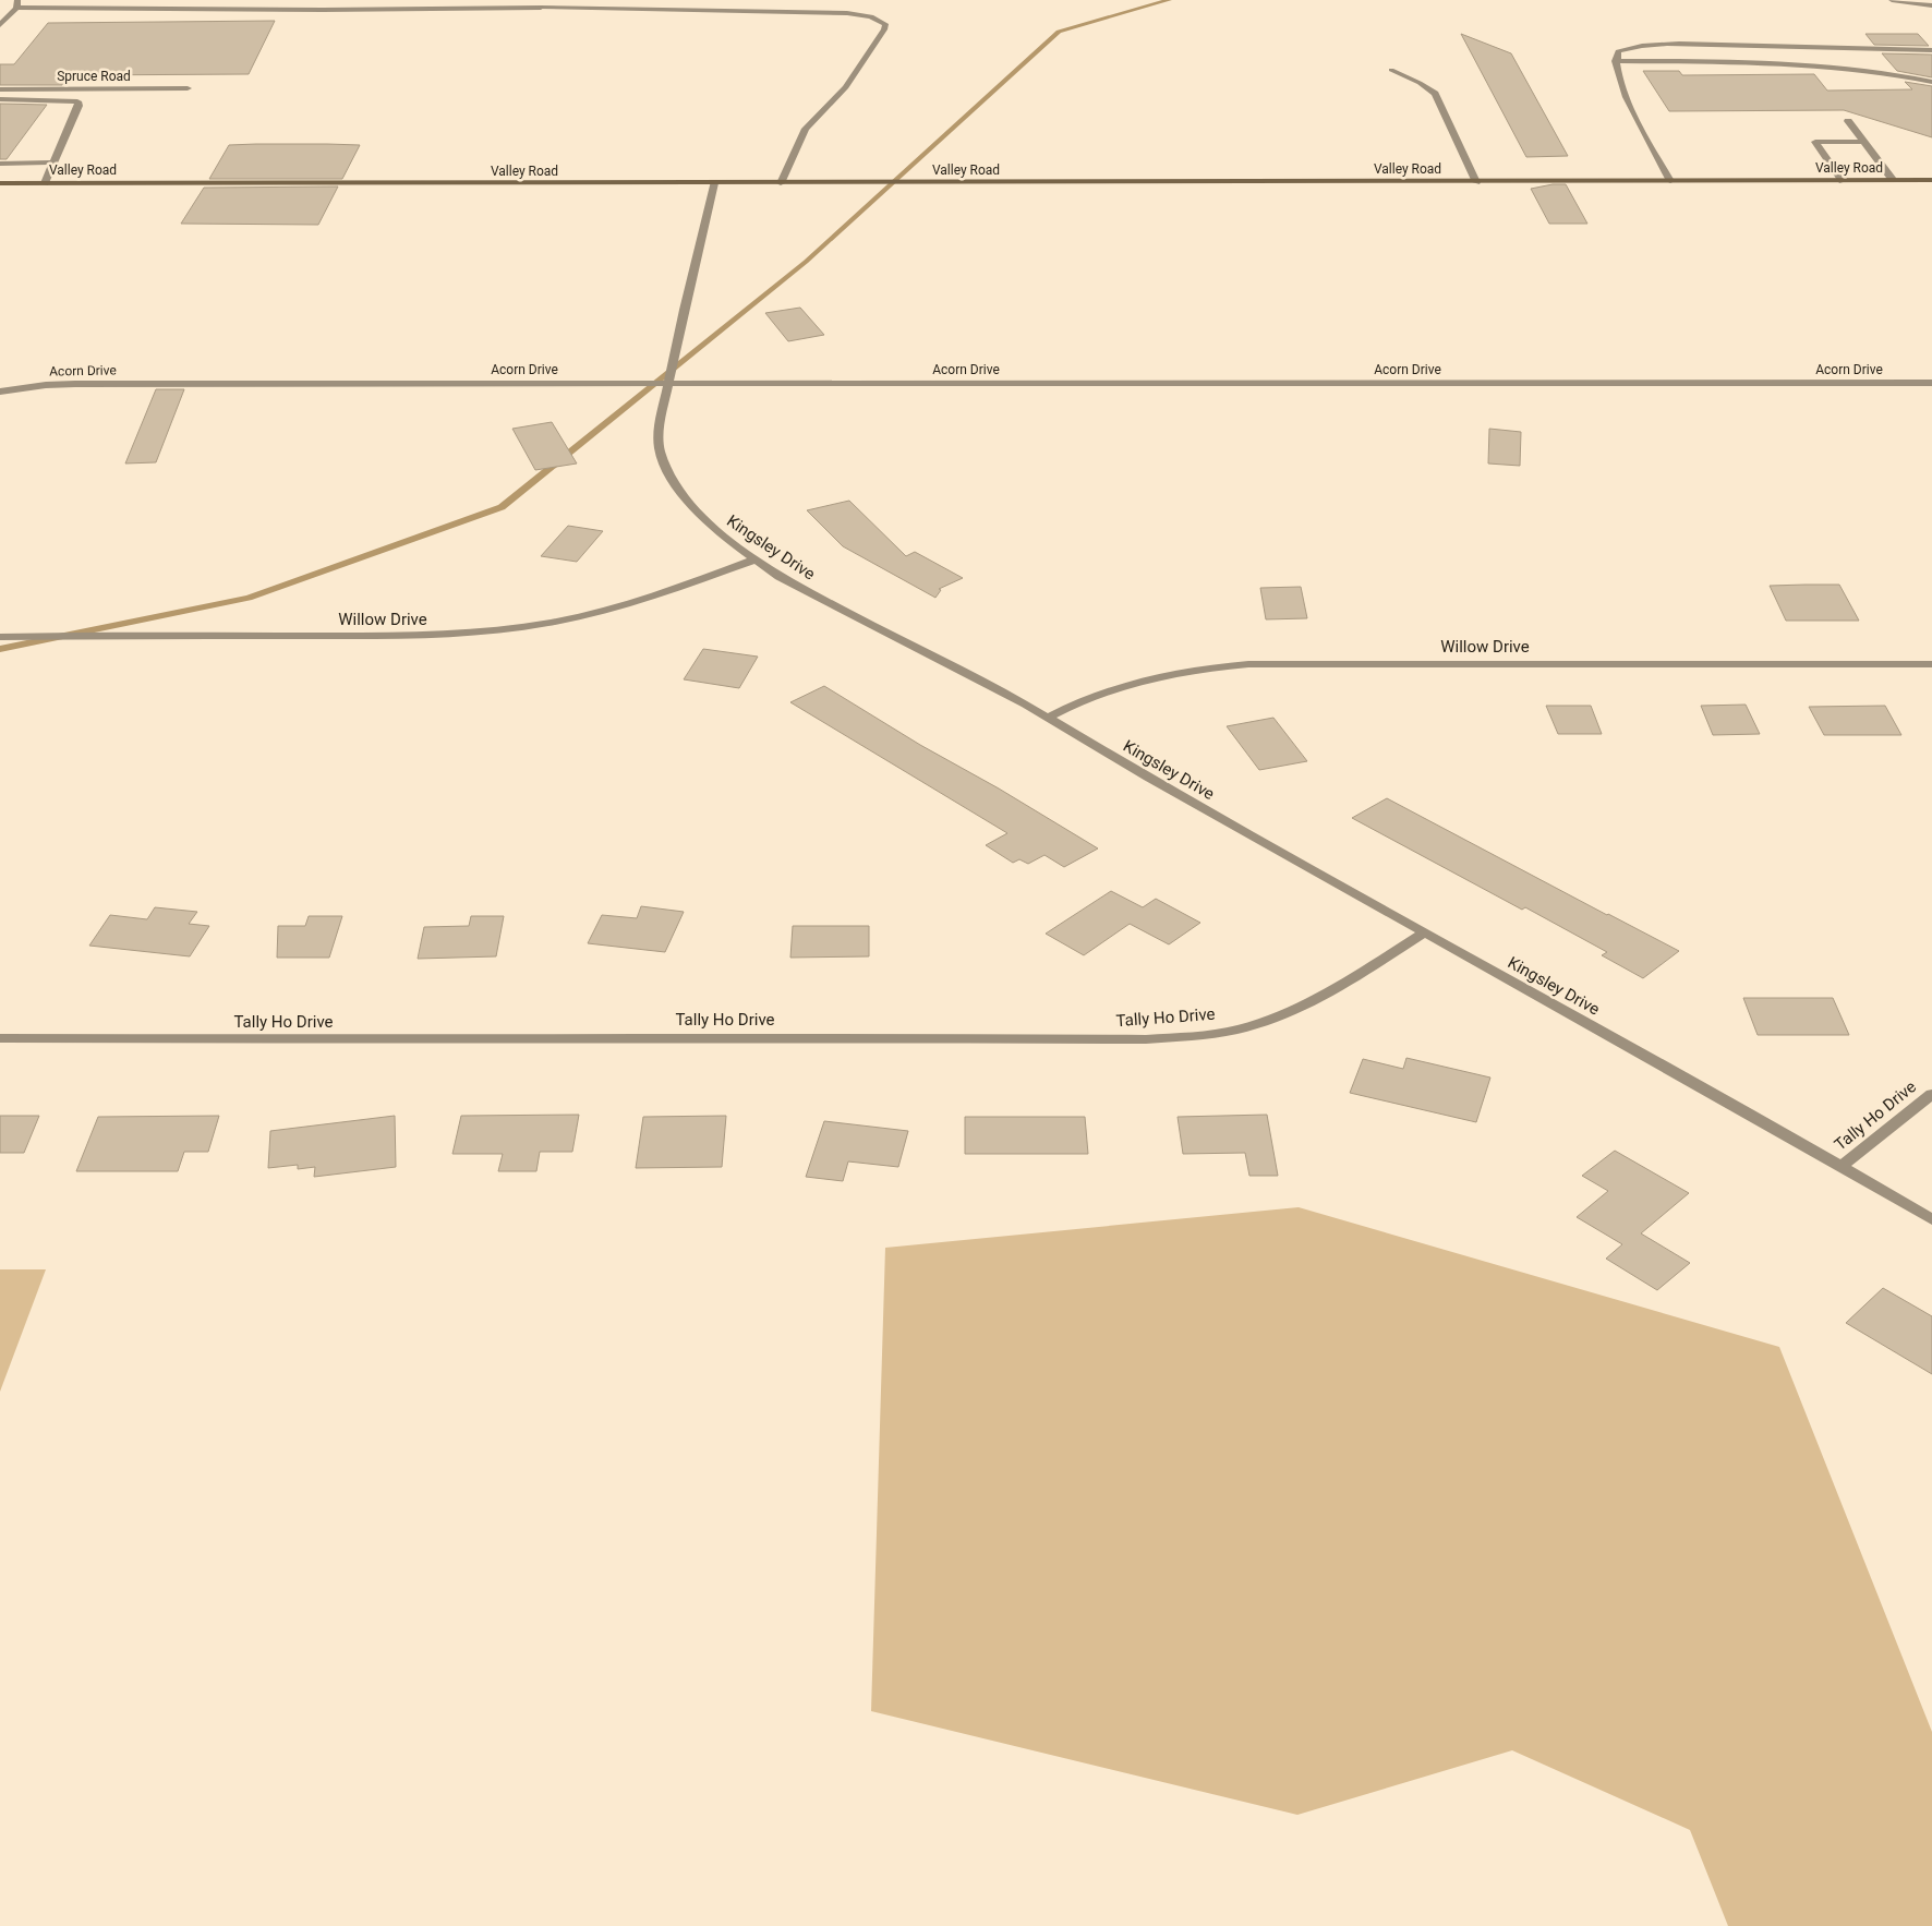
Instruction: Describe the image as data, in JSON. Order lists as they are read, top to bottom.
{
  "streets": {
    "street": [
      "Spruce Road",
      "Valley Road",
      "Acorn Drive",
      "Kingsley Drive",
      "Willow Drive",
      "Tally Ho Drive"
    ]
  },
  "crossings": [
    ["Valley Road", "Kingsley Drive"],
    ["Acorn Drive", "Kingsley Drive"],
    ["Kingsley Drive", "Willow Drive"],
    ["Kingsley Drive", "Tally Ho Drive"]
  ]
}
